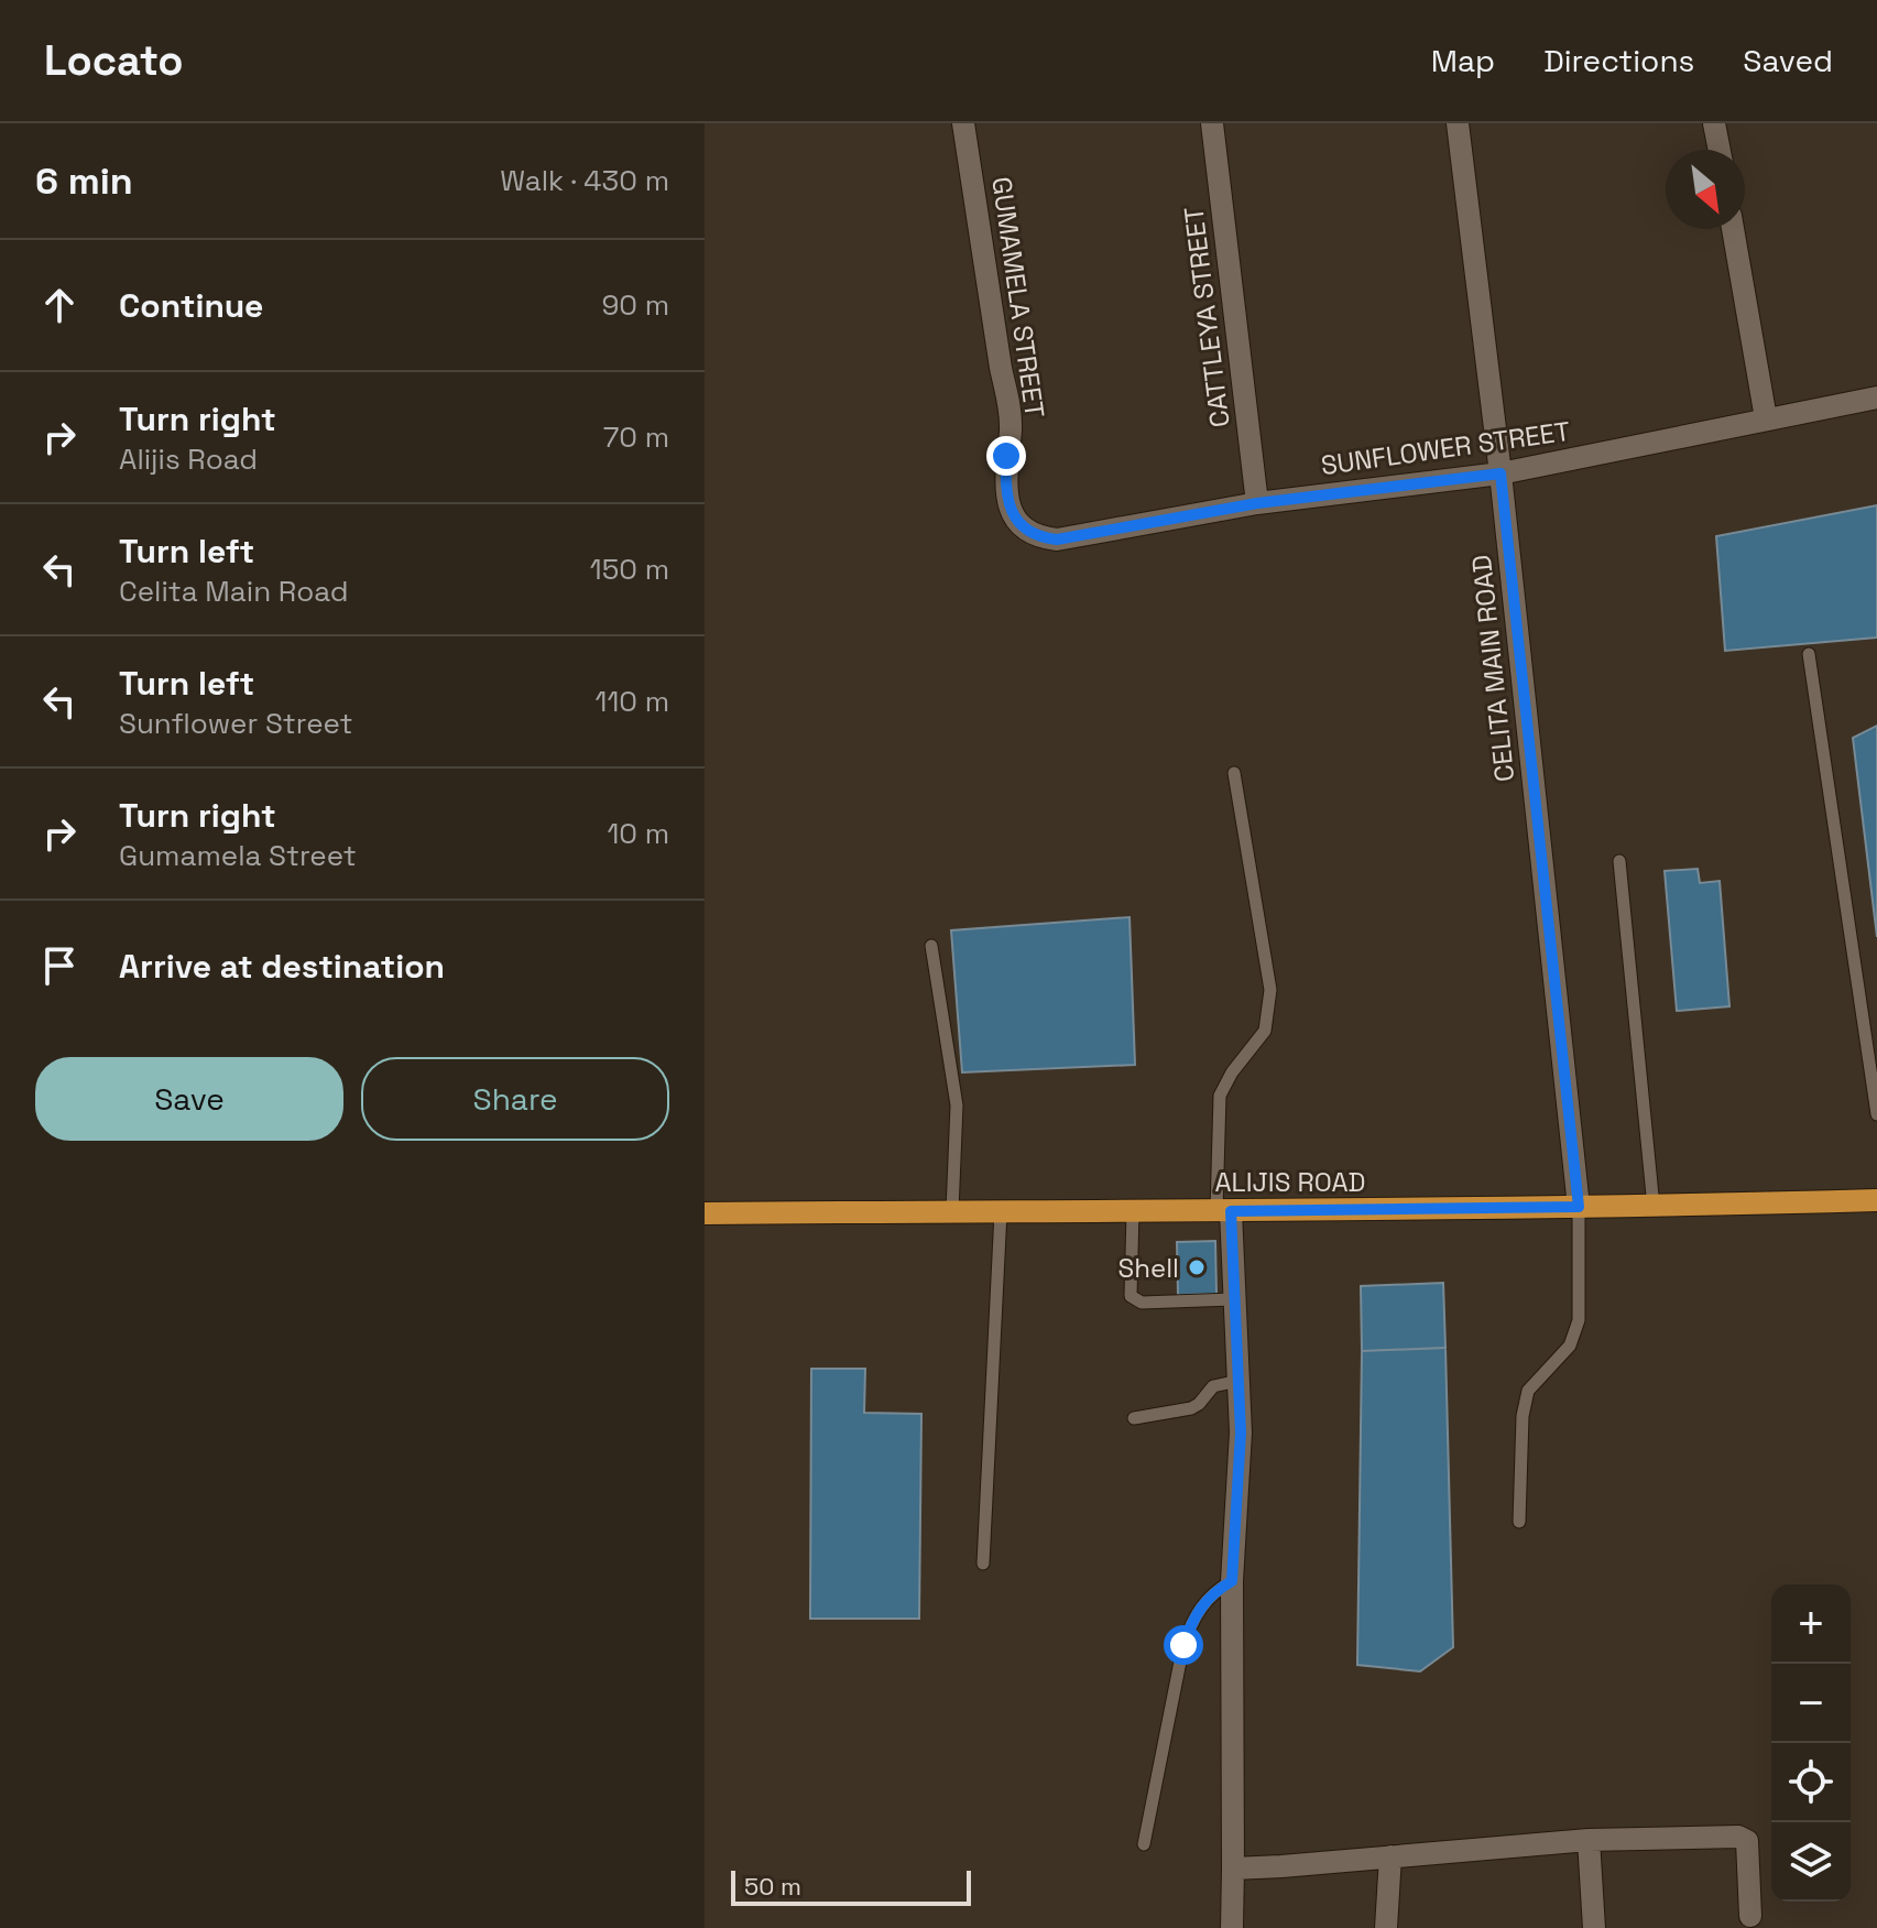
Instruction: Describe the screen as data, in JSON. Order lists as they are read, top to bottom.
{
  "streets": {
    "main road": ["ALIJIS ROAD"],
    "street": [
      "GUMAMELA STREET",
      "CATTLEYA STREET",
      "SUNFLOWER STREET",
      "CELITA MAIN ROAD"
    ]
  },
  "crossings": [
    ["GUMAMELA STREET", "SUNFLOWER STREET"],
    ["CATTLEYA STREET", "SUNFLOWER STREET"],
    ["SUNFLOWER STREET", "CELITA MAIN ROAD"],
    ["CELITA MAIN ROAD", "ALIJIS ROAD"]
  ],
  "places": ["Shell"],
  "scale_bar": "50 m",
  "north": "bottom right",
  "page": {
    "header": "Locato",
    "nav": ["Map", "Directions", "Saved"],
    "heading": ["6 min", "Walk · 430 m"],
    "list": [
      ["Continue", "90 m"],
      ["Turn right", "Alijis Road", "70 m"],
      ["Turn left", "Celita Main Road", "150 m"],
      ["Turn left", "Sunflower Street", "110 m"],
      ["Turn right", "Gumamela Street", "10 m"],
      "Arrive at destination"
    ],
    "buttons": ["Save", "Share"],
    "map_buttons": ["+", "−"],
    "scale": "50 m"
  }
}
